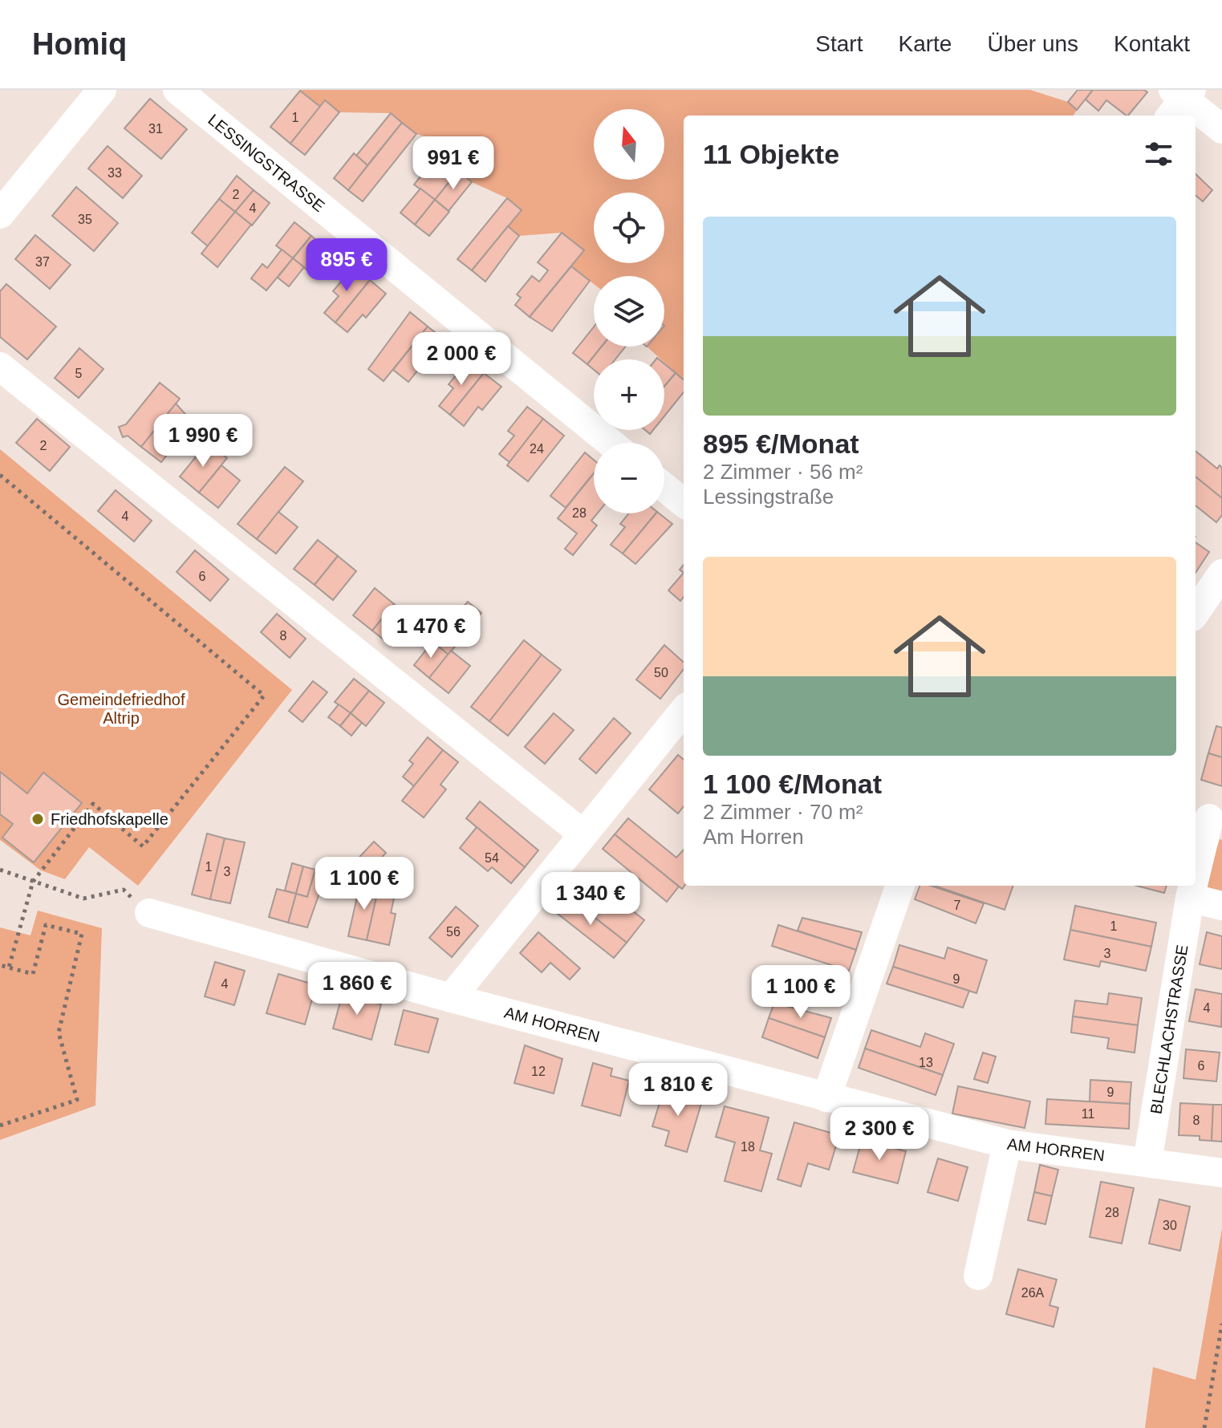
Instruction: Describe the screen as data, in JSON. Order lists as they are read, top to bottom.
{
  "streets": {
    "street": ["LESSINGSTRASSE", "AM HORREN", "BLECHLACHSTRASSE"]
  },
  "crossings": [
    ["AM HORREN", "BLECHLACHSTRASSE"]
  ],
  "parks": ["Gemeindefriedhof Altrip"],
  "places": ["Friedhofskapelle"],
  "house_numbers": [
    "1",
    "31",
    "33",
    "2",
    "4",
    "35",
    "37",
    "5",
    "2",
    "24",
    "28",
    "4",
    "6",
    "8",
    "50",
    "54",
    "1",
    "3",
    "7",
    "1",
    "56",
    "3",
    "9",
    "4",
    "4",
    "13",
    "6",
    "12",
    "9",
    "11",
    "8",
    "18",
    "28",
    "30",
    "26A"
  ],
  "north": "top",
  "page": {
    "header": "Homiq",
    "nav": [
      "Start",
      "Karte",
      "Über uns",
      "Kontakt"
    ],
    "map_buttons": ["+", "−"],
    "heading": "11 Objekte",
    "price": [
      "991 €",
      "895 €",
      "2 000 €",
      "1 990 €",
      "1 470 €",
      "1 100 €",
      "1 340 €",
      "1 860 €",
      "1 100 €",
      "1 810 €",
      "2 300 €"
    ],
    "list": [
      {
        "name": "895 €/Monat",
        "note": "2 Zimmer · 56 m² · Lessingstraße"
      },
      {
        "name": "1 100 €/Monat",
        "note": "2 Zimmer · 70 m² · Am Horren"
      }
    ]
  }
}
